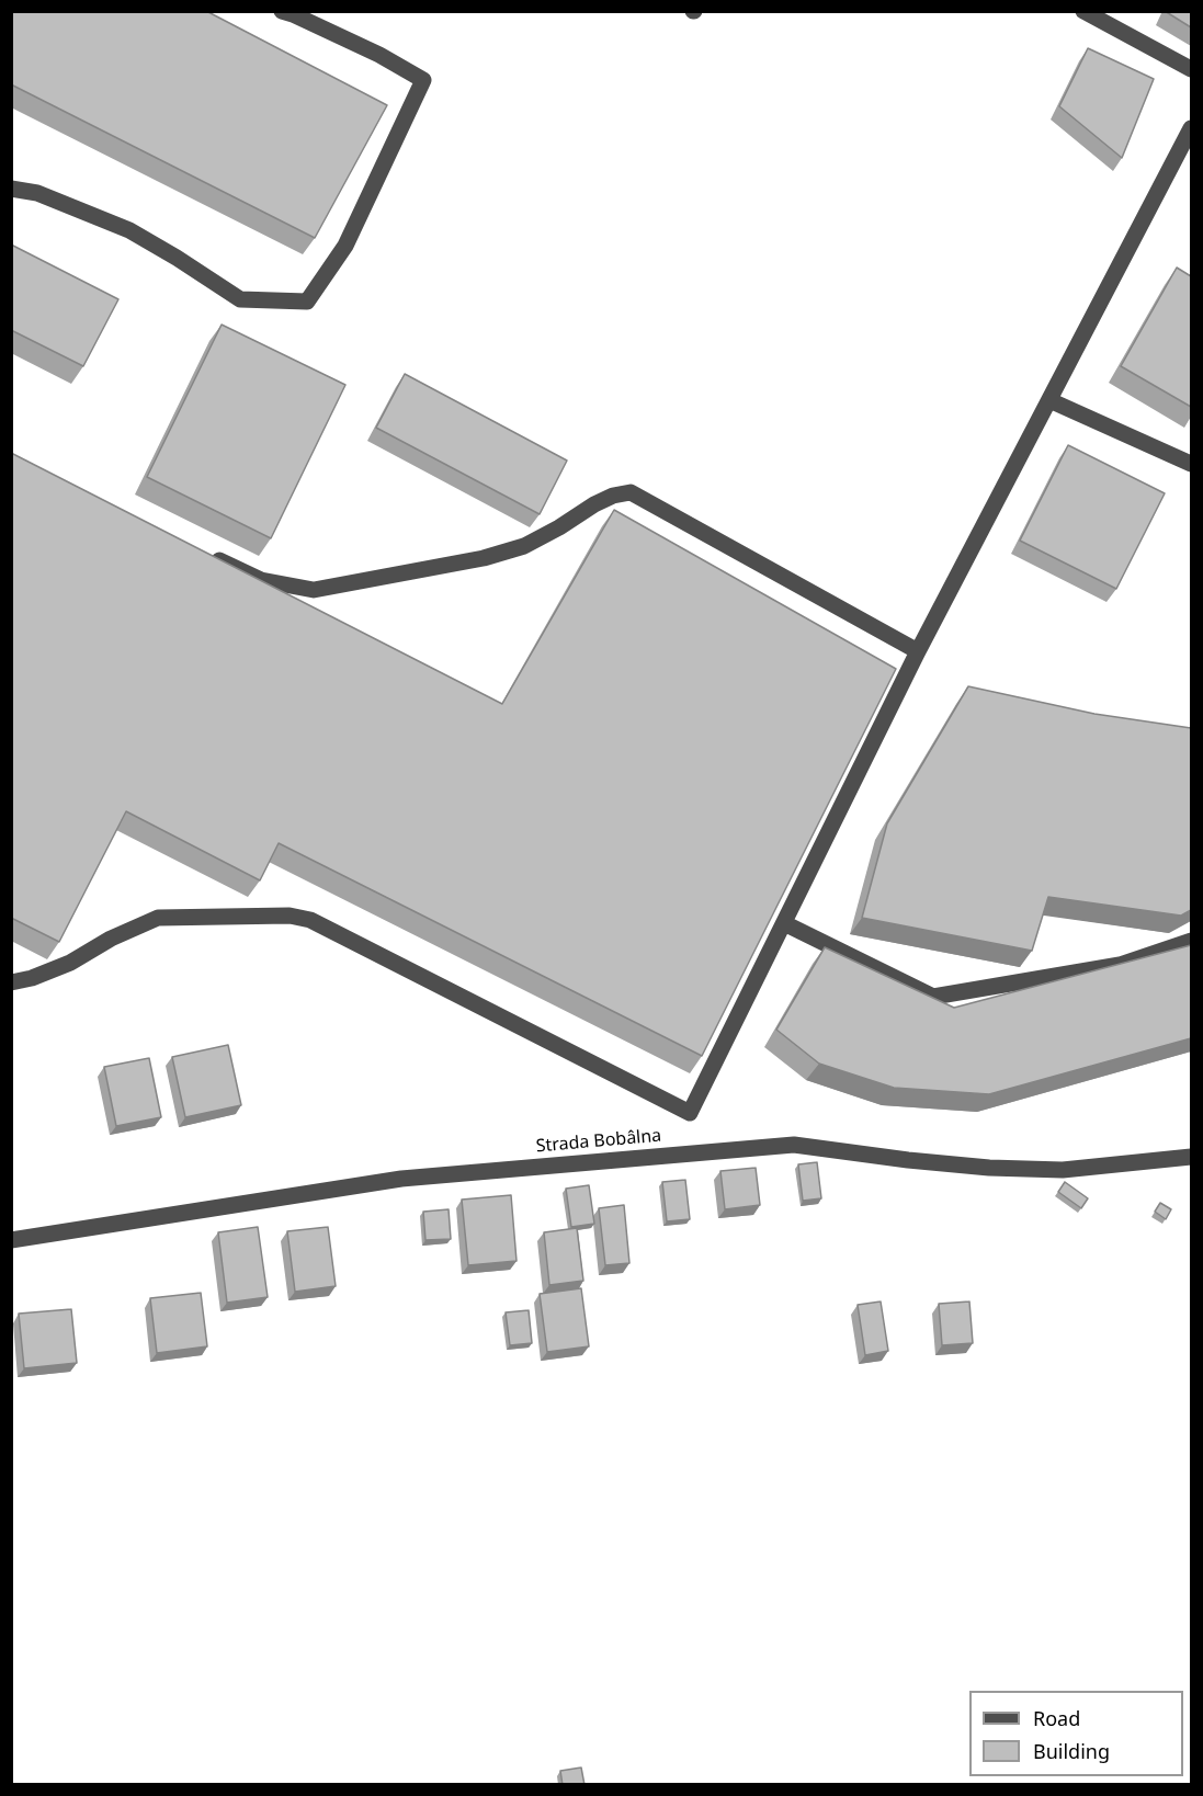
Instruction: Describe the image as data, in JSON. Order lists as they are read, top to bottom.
{
  "streets": {
    "street": ["Strada Bobâlna"]
  },
  "legend": ["Road", "Building"]
}
